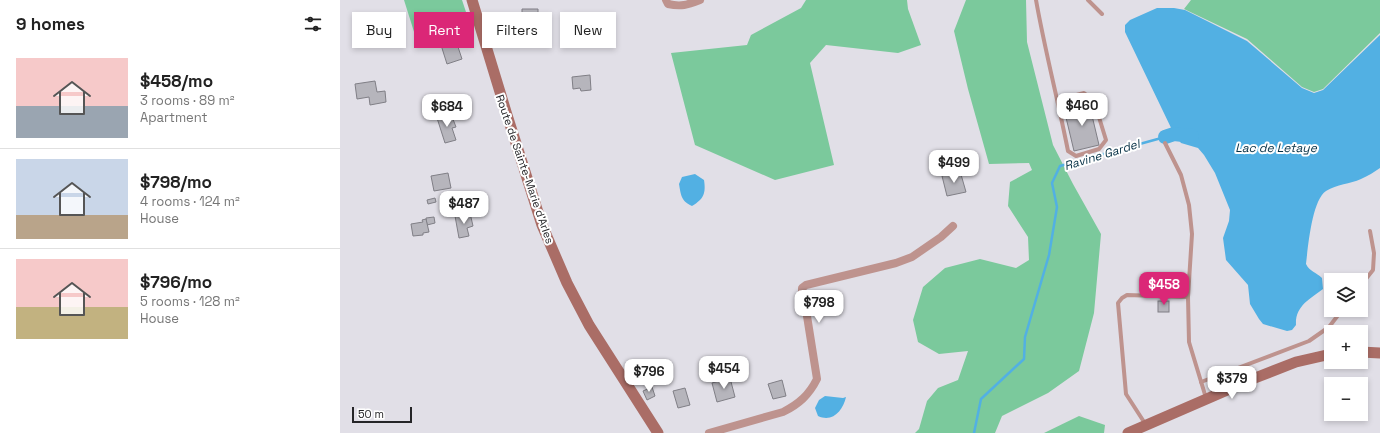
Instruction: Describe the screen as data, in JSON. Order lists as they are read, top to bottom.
{
  "streets": {
    "main road": ["Route de Sainte-Marie d'Arles"]
  },
  "water": ["Lac de Letaye", "Ravine Gardel"],
  "scale_bar": "50 m",
  "page": {
    "heading": "9 homes",
    "chip": [
      "Buy",
      "Rent",
      "Filters",
      "New"
    ],
    "list": [
      {
        "name": "$458/mo",
        "note": "3 rooms · 89 m² · Apartment"
      },
      {
        "name": "$798/mo",
        "note": "4 rooms · 124 m² · House"
      },
      {
        "name": "$796/mo",
        "note": "5 rooms · 128 m² · House"
      }
    ],
    "price": [
      "$460",
      "$684",
      "$499",
      "$487",
      "$458",
      "$798",
      "$454",
      "$796",
      "$379"
    ],
    "map_buttons": ["+", "−"],
    "scale": "50 m"
  }
}
